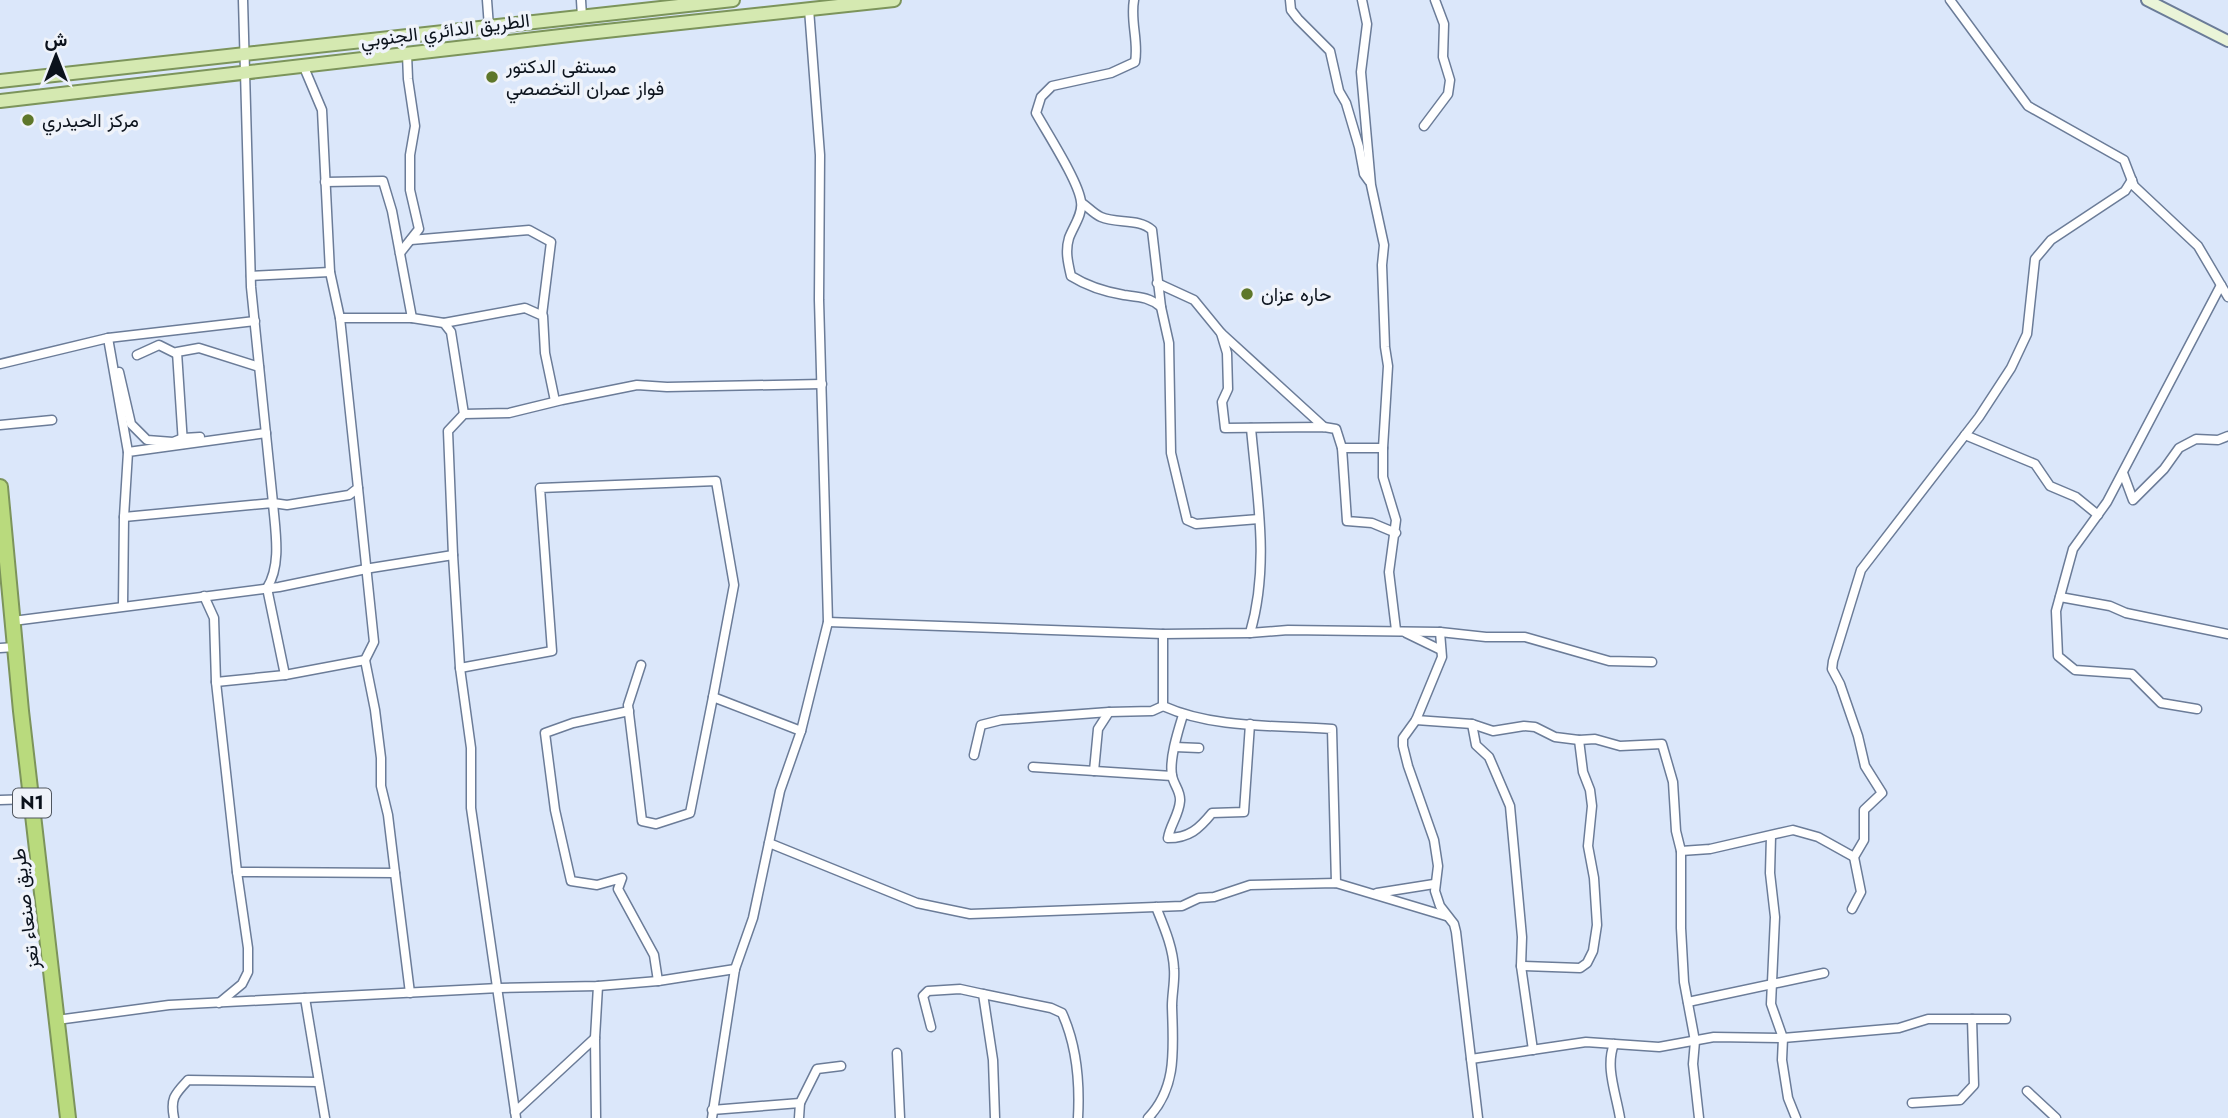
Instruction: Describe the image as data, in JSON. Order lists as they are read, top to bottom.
{
  "streets": {
    "highway": ["N1", "طريق صنعاء تعز"],
    "main road": ["الطريق الدائري الجنوبي"]
  },
  "places": ["مستفى الدكتور فواز عمران التخصصي", "مركز الحيدري", "حاره عزان"],
  "north": "top"
}
